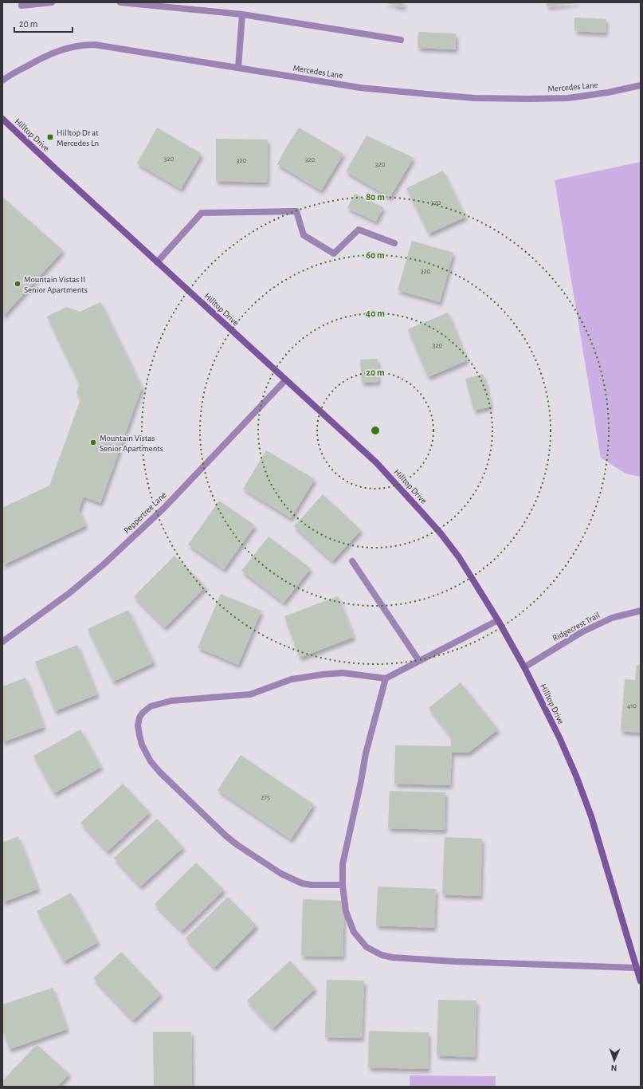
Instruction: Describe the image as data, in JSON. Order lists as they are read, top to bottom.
{
  "streets": {
    "main road": ["Hilltop Drive"],
    "street": ["Mercedes Lane", "Peppertree Lane", "Ridgecrest Trail"]
  },
  "crossings": [
    ["Hilltop Drive", "Peppertree Lane"],
    ["Hilltop Drive", "Ridgecrest Trail"]
  ],
  "places": {
    "transit": ["Hilltop Dr at Mercedes Ln"],
    "other": ["Mountain Vistas II Senior Apartments", "Mountain Vistas Senior Apartments"]
  },
  "house_numbers": [
    "320",
    "320",
    "320",
    "320",
    "320",
    "320",
    "320",
    "410",
    "275"
  ],
  "scale_bar": "20 m",
  "north": "bottom",
  "rings": [
    "80 m",
    "60 m",
    "40 m",
    "20 m"
  ]
}
